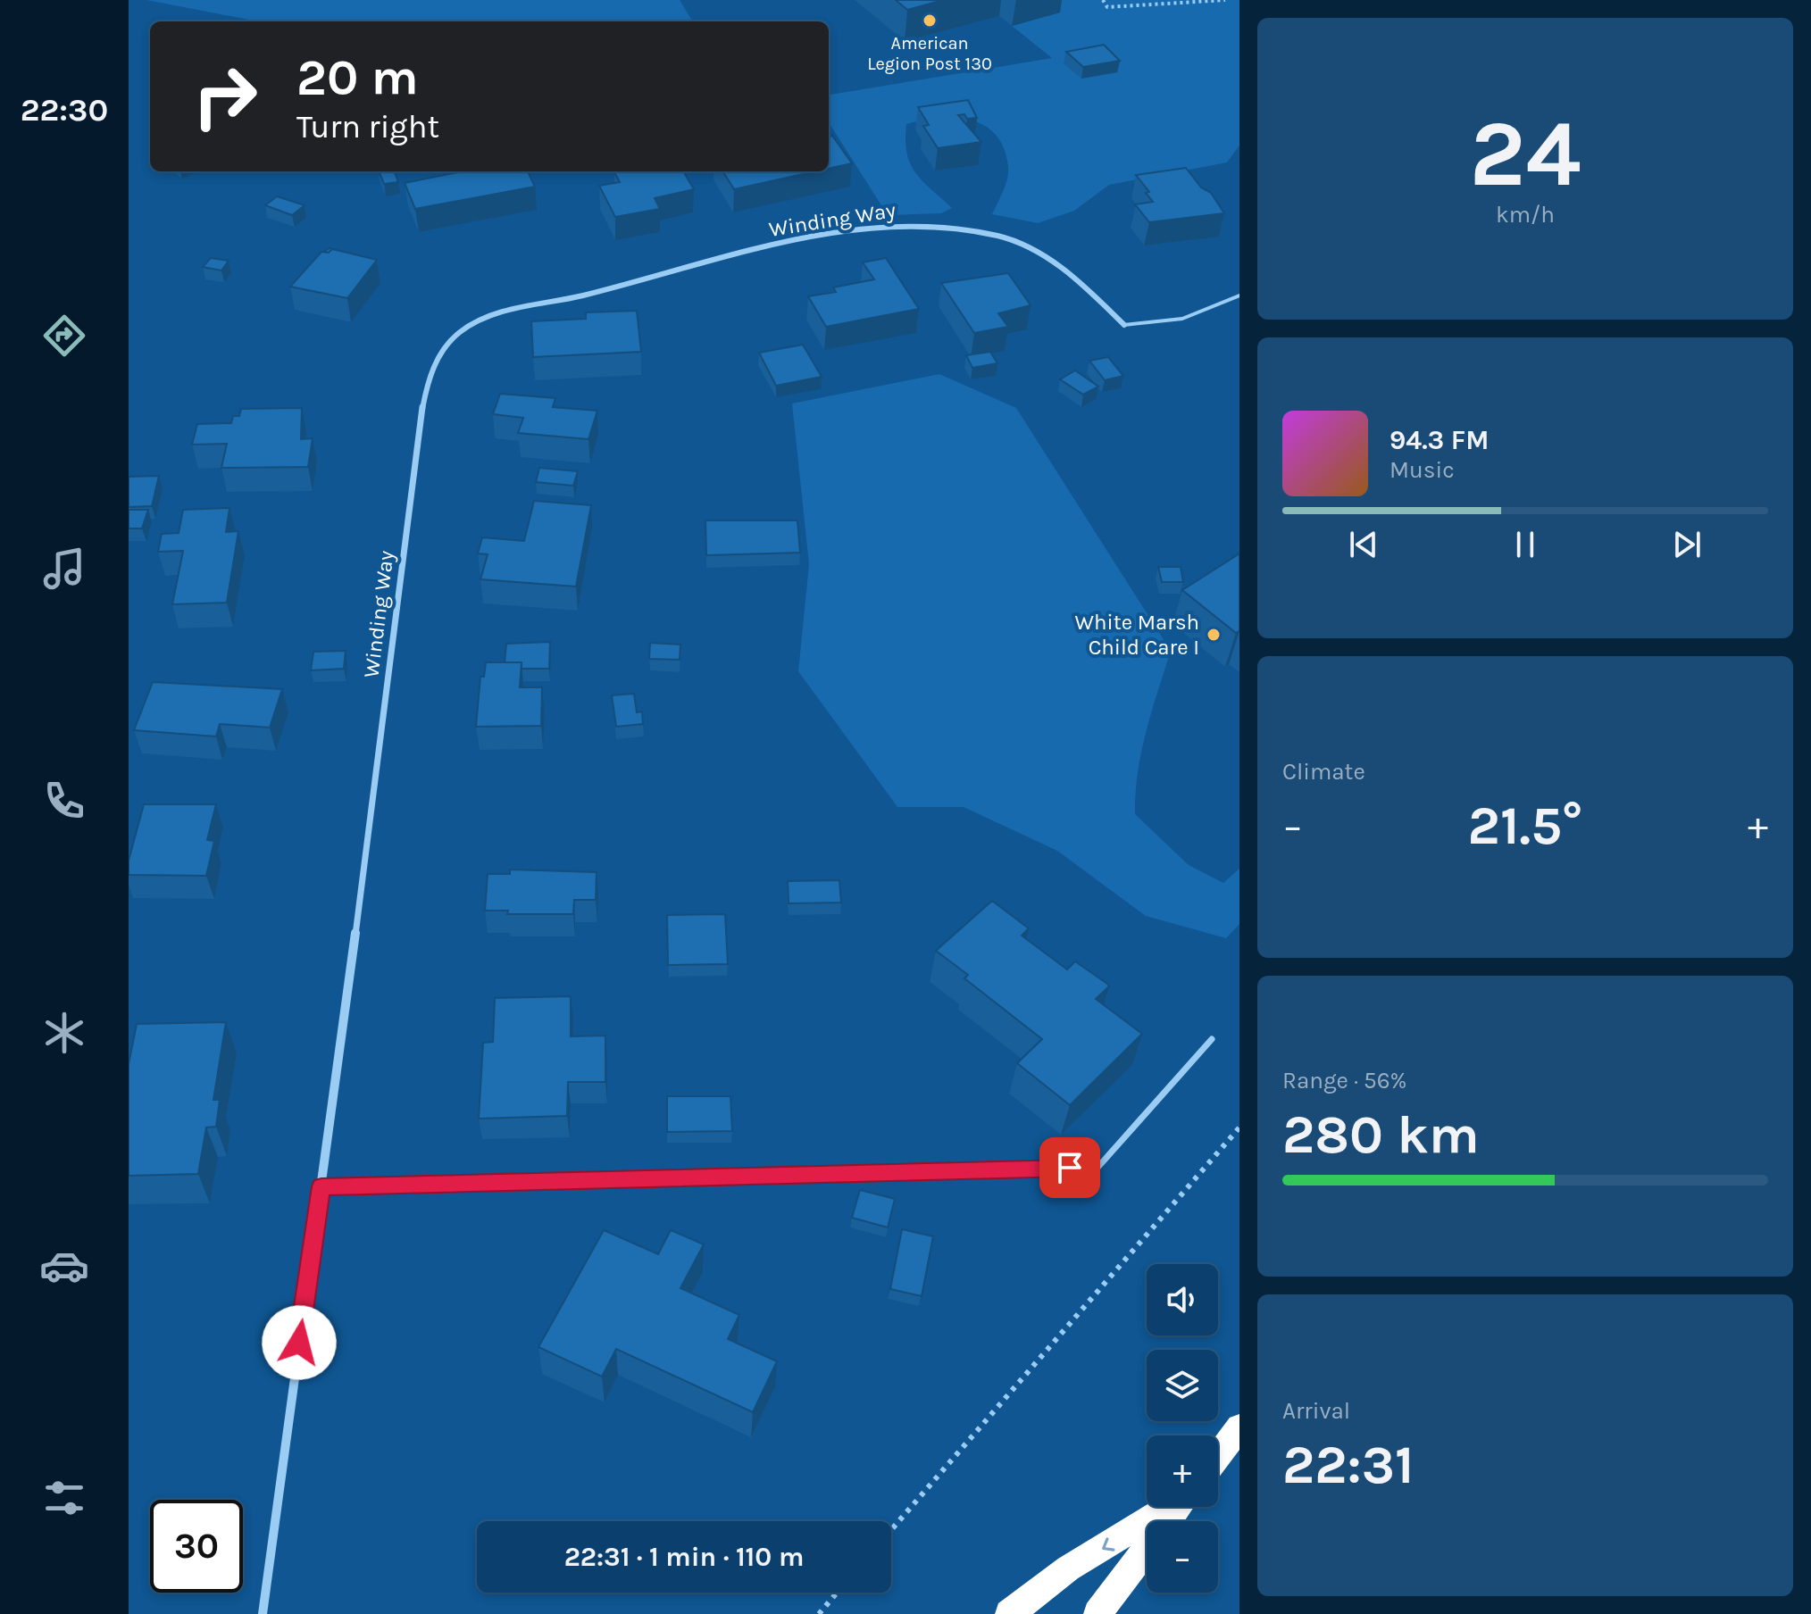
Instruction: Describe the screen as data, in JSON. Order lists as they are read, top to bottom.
{
  "streets": {
    "street": ["Winding Way"]
  },
  "places": ["American Legion Post 130", "White Marsh Child Care I"],
  "page": {
    "tabs": "22:30",
    "tile": [
      ["24", "km/h"],
      "Climate",
      ["Range · 56%", "280 km"],
      ["Arrival", "22:31"]
    ],
    "turn": ["20 m", "Turn right"],
    "song": ["94.3 FM", "Music"],
    "heat": ["−", "21.5°", "+"],
    "map_buttons": ["+", "−"],
    "limit": "30",
    "trip": "22:31 · 1 min · 110 m"
  }
}
